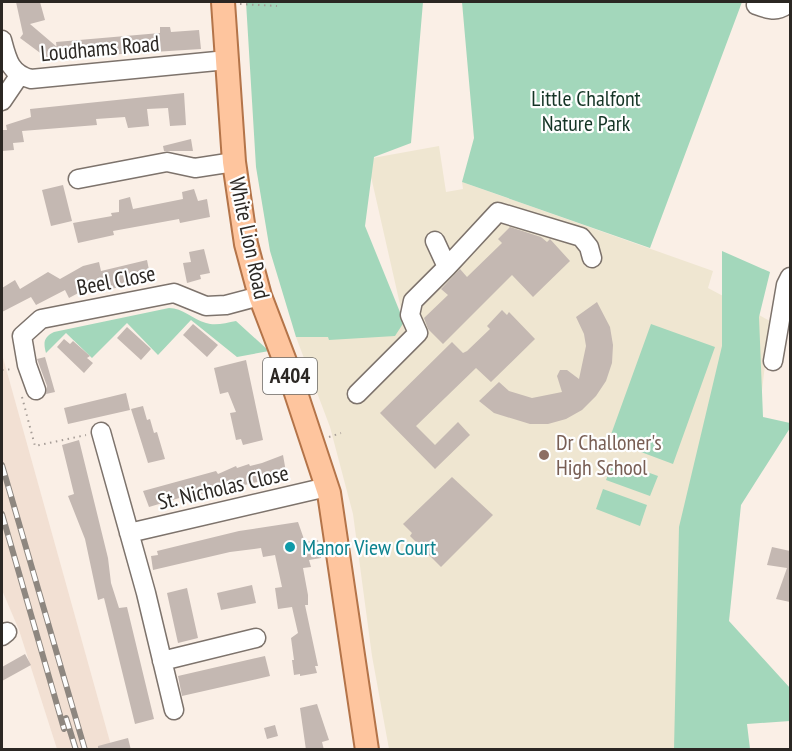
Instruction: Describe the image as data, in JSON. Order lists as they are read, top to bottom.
{
  "streets": {
    "main road": ["White Lion Road", "A404"],
    "street": ["Loudhams Road", "Beel Close", "St. Nicholas Close"]
  },
  "crossings": [
    ["Loudhams Road", "White Lion Road"],
    ["White Lion Road", "Beel Close"],
    ["White Lion Road", "St. Nicholas Close"]
  ],
  "parks": ["Little Chalfont Nature Park"],
  "places": ["Dr Challoner's High School", "Manor View Court"]
}
